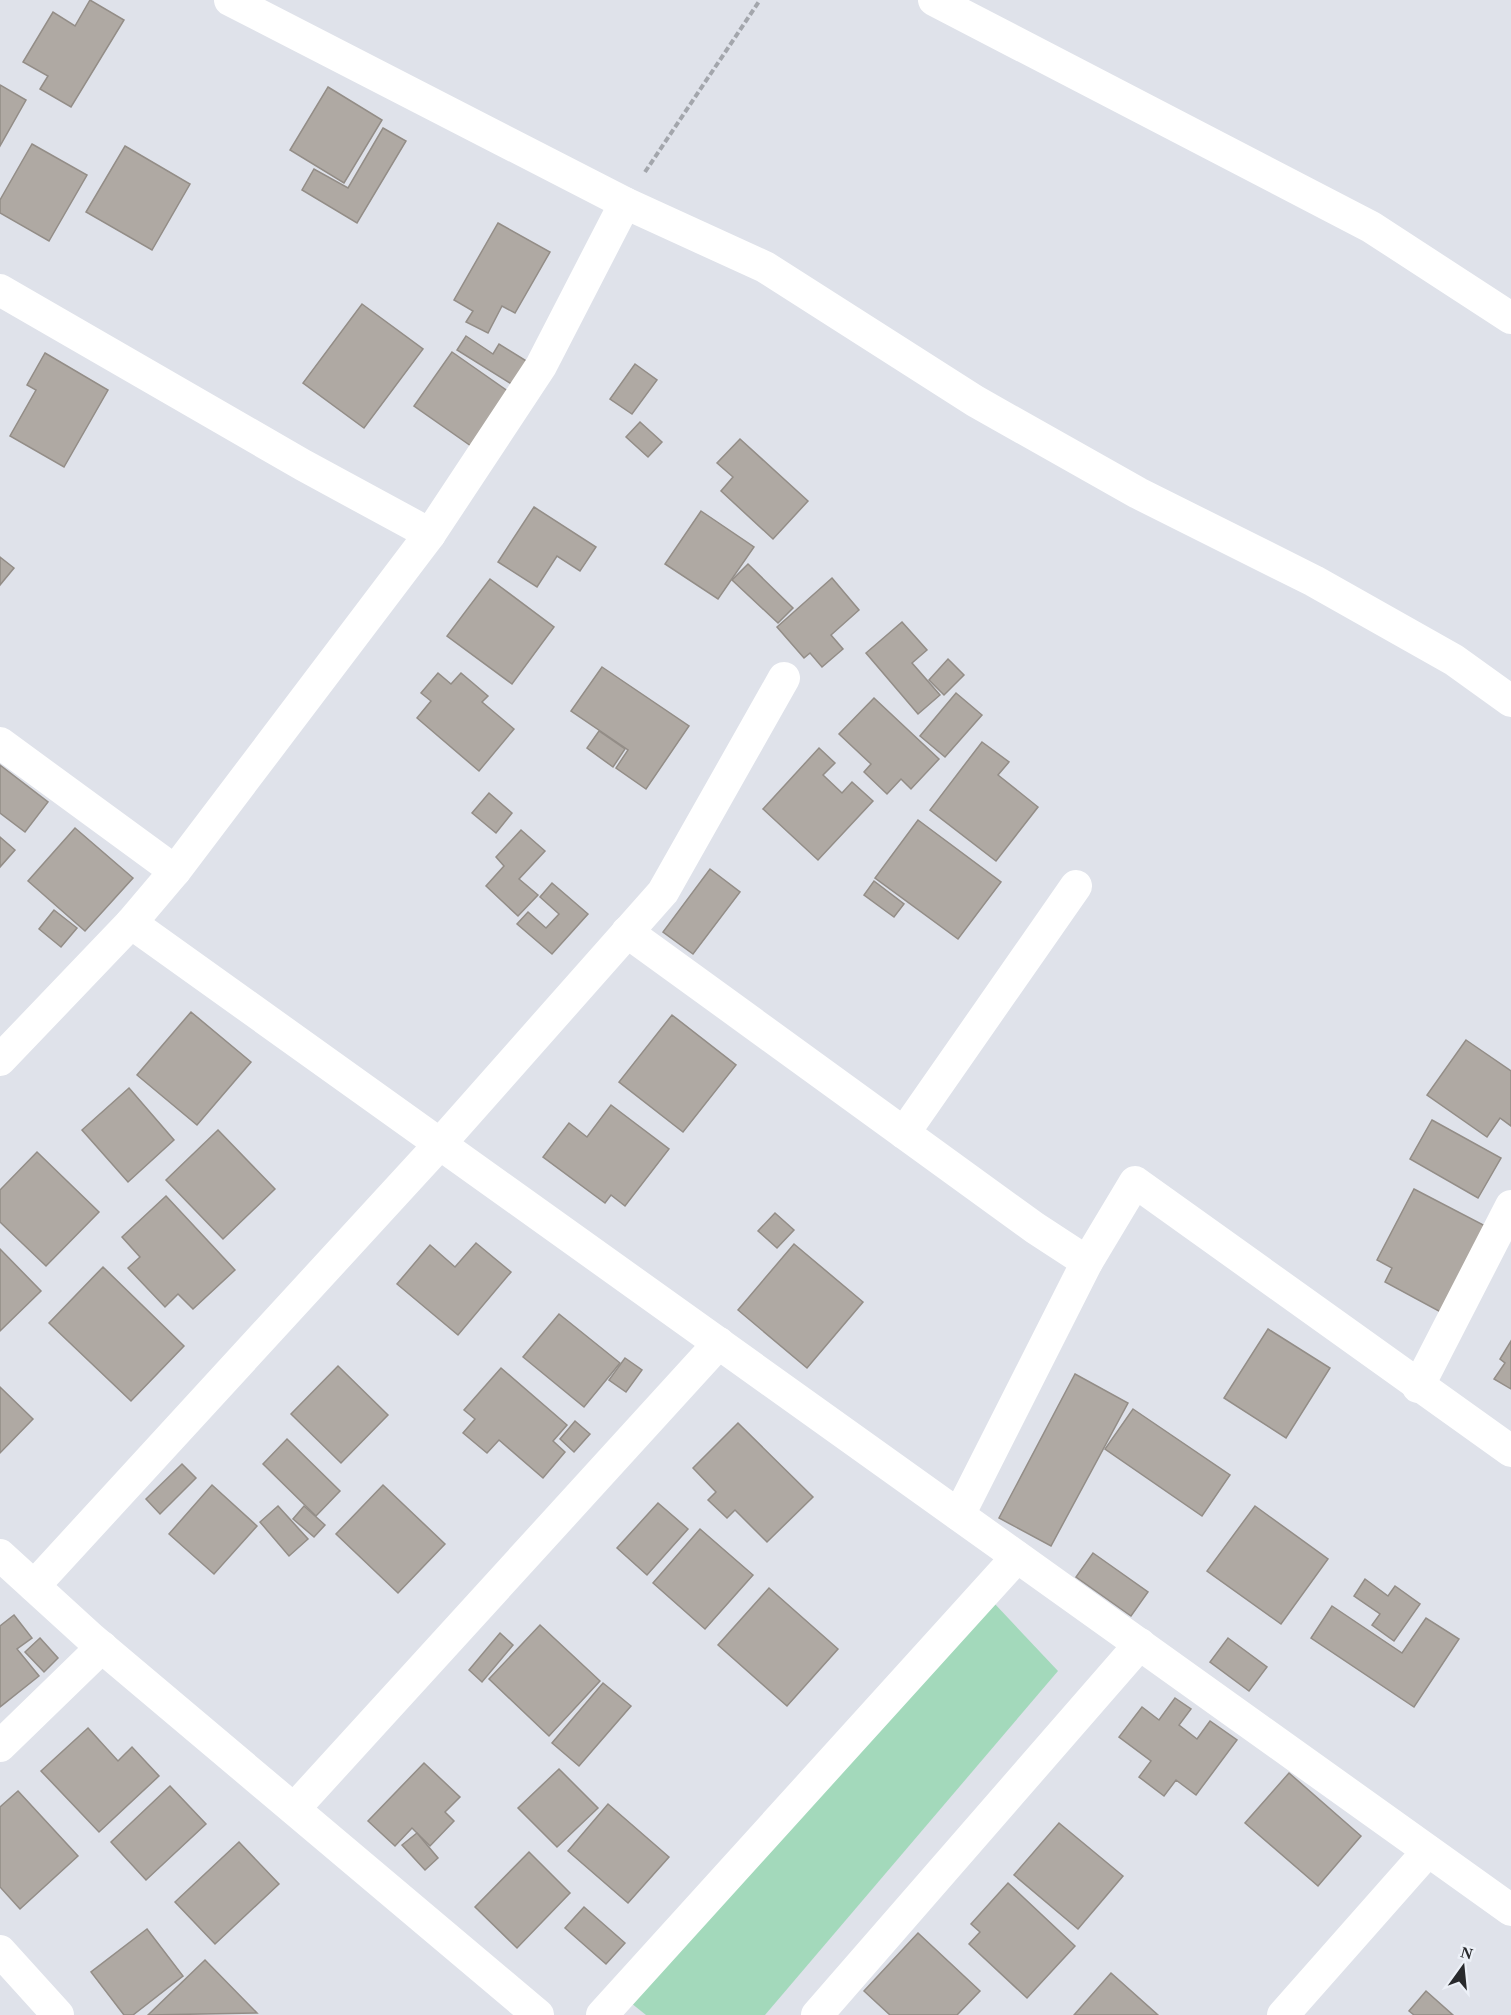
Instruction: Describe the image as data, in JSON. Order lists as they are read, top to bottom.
{
  "north": "top"
}
